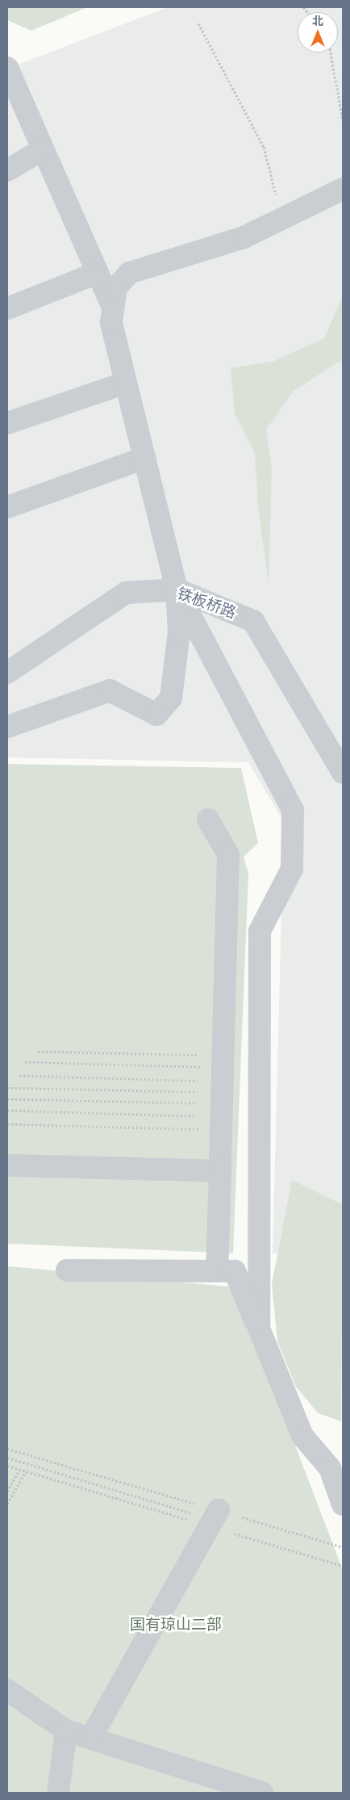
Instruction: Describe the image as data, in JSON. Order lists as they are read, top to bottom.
{
  "streets": {
    "street": ["铁板桥路"]
  },
  "parks": ["国有琼山二部"],
  "north": "top"
}
